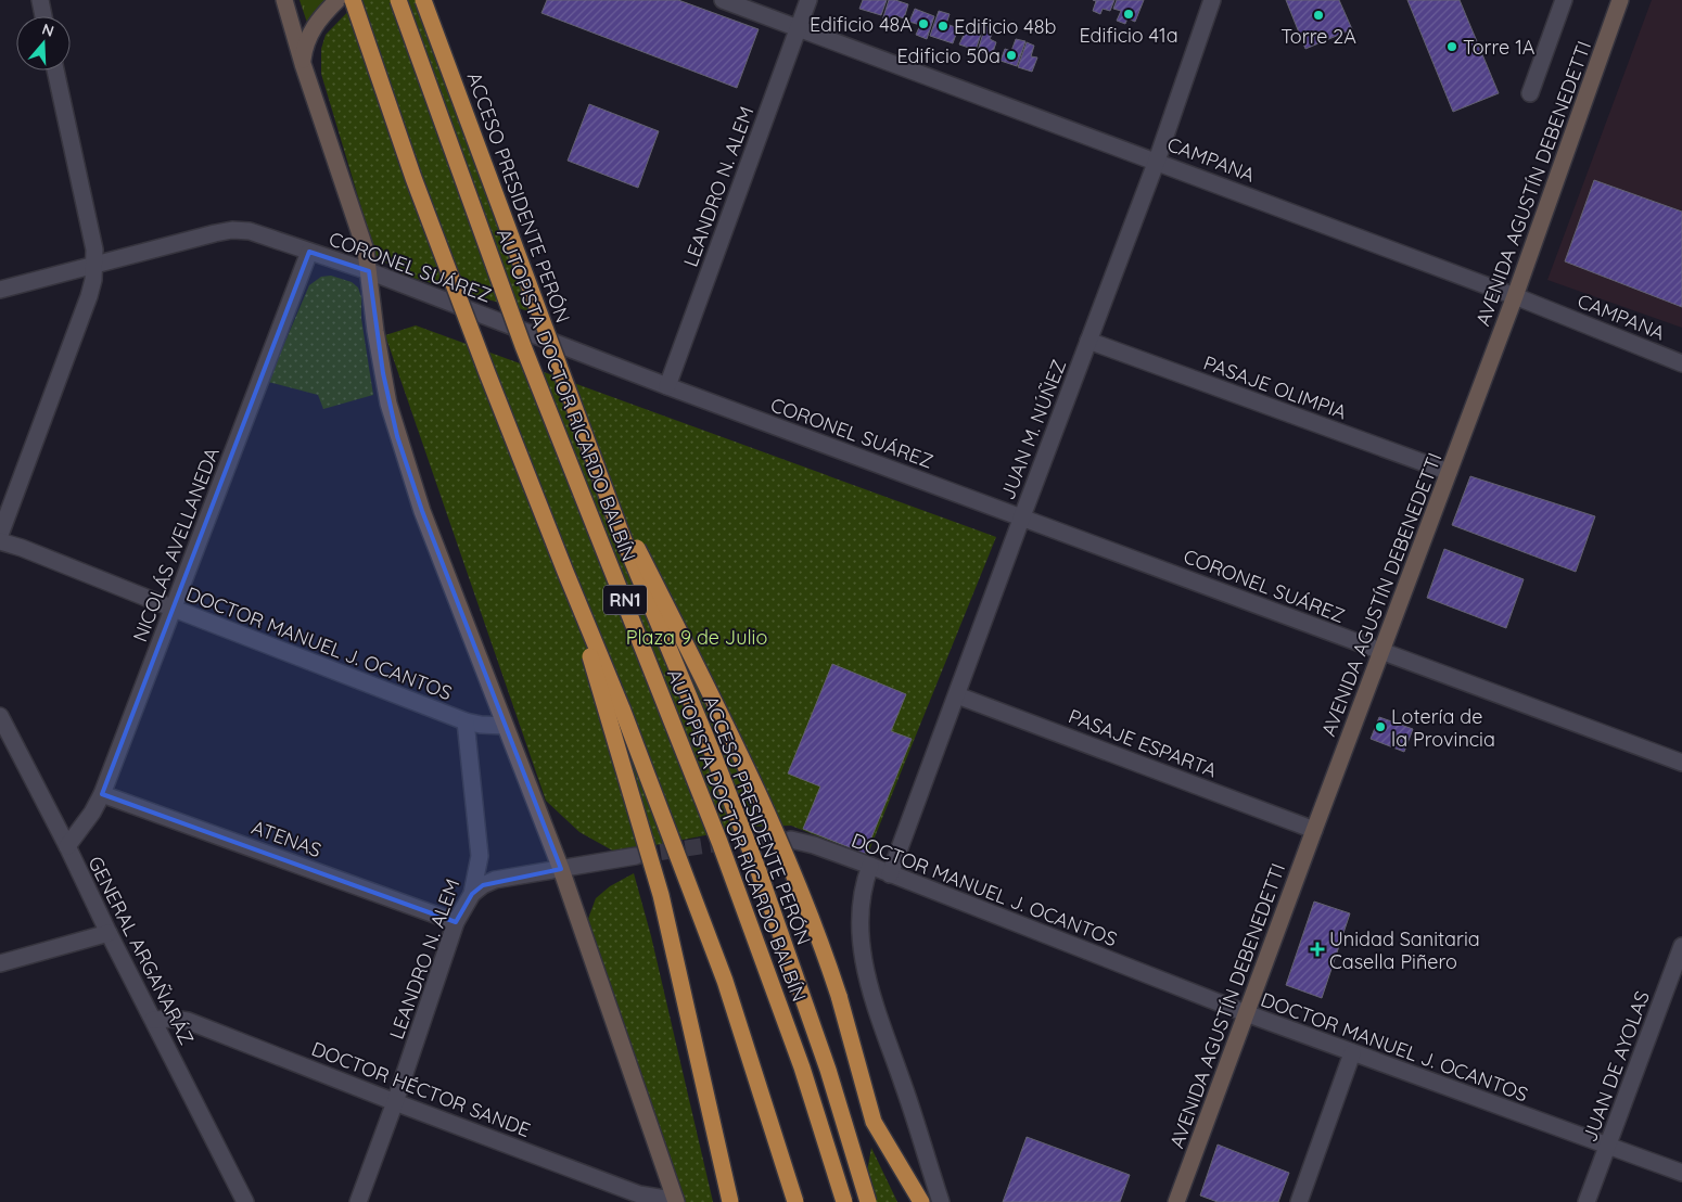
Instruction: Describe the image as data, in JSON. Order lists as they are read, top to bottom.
{
  "streets": {
    "highway": ["ACCESO PRESIDENTE PERÓN", "AUTOPISTA DOCTOR RICARDO BALBÍN", "RN1"],
    "main road": ["AVENIDA AGUSTÍN DEBENEDETTI"],
    "street": [
      "CAMPANA",
      "LEANDRO N. ALEM",
      "CORONEL SUÁREZ",
      "PASAJE OLIMPIA",
      "JUAN M. NÚÑEZ",
      "NICOLÁS AVELLANEDA",
      "DOCTOR MANUEL J. OCANTOS",
      "PASAJE ESPARTA",
      "ATENAS",
      "GENERAL ARGAÑARÁZ",
      "JUAN DE AYOLAS",
      "DOCTOR HÉCTOR SANDE"
    ]
  },
  "crossings": [
    ["CAMPANA", "AVENIDA AGUSTÍN DEBENEDETTI"],
    ["CAMPANA", "LEANDRO N. ALEM"],
    ["CAMPANA", "JUAN M. NÚÑEZ"],
    ["AVENIDA AGUSTÍN DEBENEDETTI", "CORONEL SUÁREZ"],
    ["AVENIDA AGUSTÍN DEBENEDETTI", "PASAJE OLIMPIA"],
    ["AVENIDA AGUSTÍN DEBENEDETTI", "DOCTOR MANUEL J. OCANTOS"],
    ["AVENIDA AGUSTÍN DEBENEDETTI", "PASAJE ESPARTA"],
    ["LEANDRO N. ALEM", "CORONEL SUÁREZ"],
    ["LEANDRO N. ALEM", "DOCTOR MANUEL J. OCANTOS"],
    ["LEANDRO N. ALEM", "ATENAS"],
    ["LEANDRO N. ALEM", "DOCTOR HÉCTOR SANDE"],
    ["CORONEL SUÁREZ", "JUAN M. NÚÑEZ"],
    ["CORONEL SUÁREZ", "NICOLÁS AVELLANEDA"],
    ["PASAJE OLIMPIA", "JUAN M. NÚÑEZ"],
    ["JUAN M. NÚÑEZ", "DOCTOR MANUEL J. OCANTOS"],
    ["JUAN M. NÚÑEZ", "PASAJE ESPARTA"],
    ["NICOLÁS AVELLANEDA", "DOCTOR MANUEL J. OCANTOS"],
    ["NICOLÁS AVELLANEDA", "ATENAS"],
    ["NICOLÁS AVELLANEDA", "GENERAL ARGAÑARÁZ"],
    ["DOCTOR MANUEL J. OCANTOS", "JUAN DE AYOLAS"],
    ["GENERAL ARGAÑARÁZ", "DOCTOR HÉCTOR SANDE"]
  ],
  "parks": ["Plaza 9 de Julio"],
  "places": {
    "other": [
      "Edificio 41a",
      "Torre 2A",
      "Edificio 48A",
      "Edificio 48b",
      "Torre 1A",
      "Edificio 50a",
      "Lotería de la Provincia"
    ],
    "health": ["Unidad Sanitaria Casella Piñero"]
  },
  "north": "top"
}
